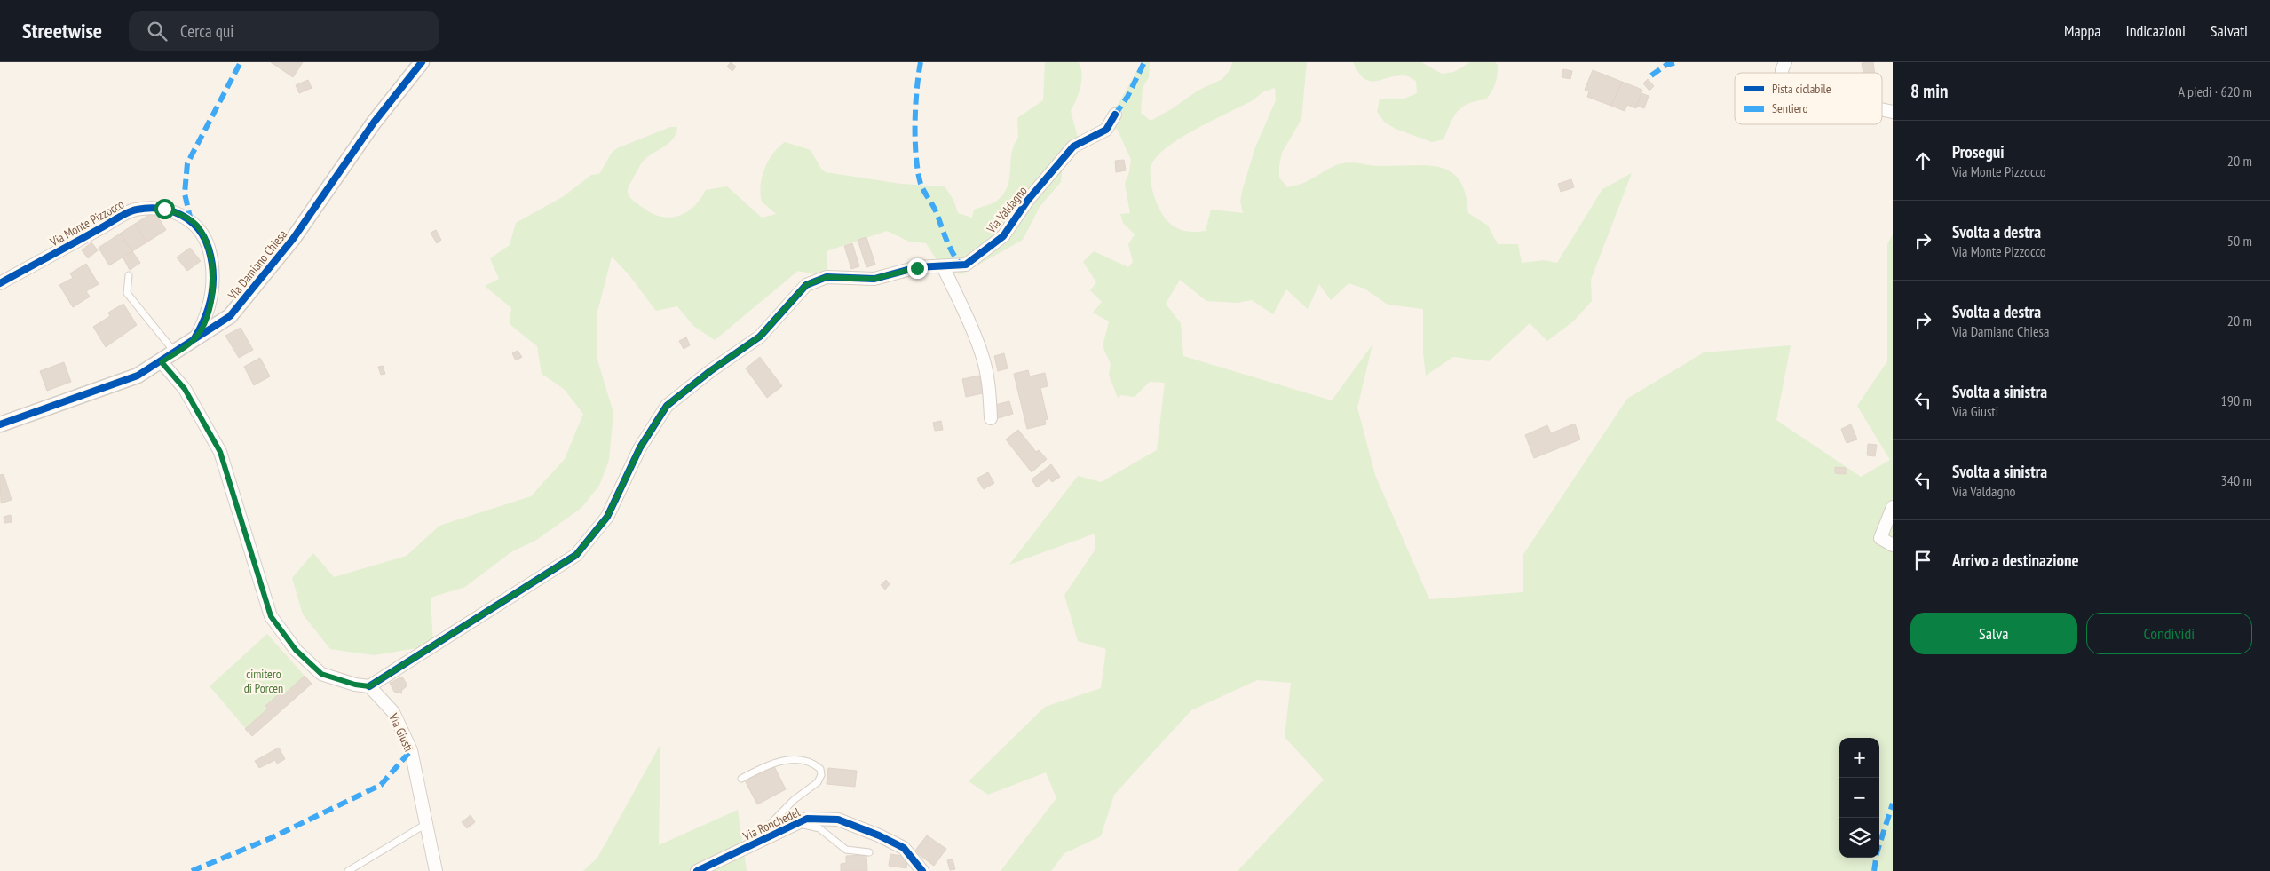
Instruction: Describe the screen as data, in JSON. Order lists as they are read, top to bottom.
{
  "streets": {
    "street": [
      "Via Valdagno",
      "Via Monte Pizzocco",
      "Via Damiano Chiesa",
      "Via Giusti",
      "Via Ronchedel"
    ]
  },
  "crossings": [
    ["Via Valdagno", "Via Giusti"],
    ["Via Monte Pizzocco", "Via Damiano Chiesa"]
  ],
  "parks": ["cimitero di Porcen"],
  "legend": ["Pista ciclabile", "Sentiero"],
  "page": {
    "header": "Streetwise",
    "search": "Cerca qui",
    "nav": ["Mappa", "Indicazioni", "Salvati"],
    "heading": ["8 min", "A piedi · 620 m"],
    "list": [
      ["Prosegui", "Via Monte Pizzocco", "20 m"],
      ["Svolta a destra", "Via Monte Pizzocco", "50 m"],
      ["Svolta a destra", "Via Damiano Chiesa", "20 m"],
      ["Svolta a sinistra", "Via Giusti", "190 m"],
      ["Svolta a sinistra", "Via Valdagno", "340 m"],
      "Arrivo a destinazione"
    ],
    "buttons": ["Salva", "Condividi"],
    "map_buttons": ["+", "−"]
  }
}
